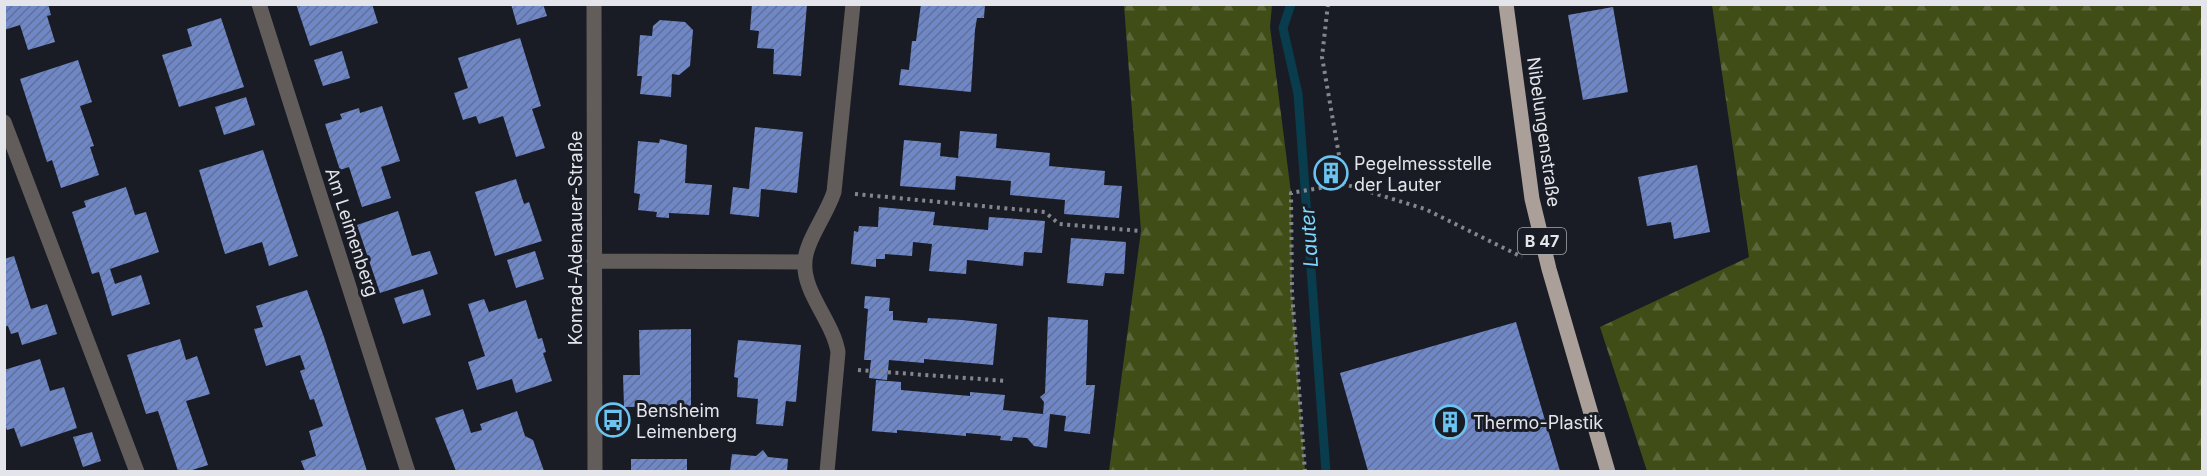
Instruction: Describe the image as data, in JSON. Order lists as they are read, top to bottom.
{
  "streets": {
    "main road": ["Nibelungenstraße", "B 47"],
    "street": ["Am Leimenberg", "Konrad-Adenauer-Straße"]
  },
  "water": ["Lauter"],
  "places": {
    "building": ["Pegelmessstelle der Lauter", "Thermo-Plastik"],
    "bus stop": ["Bensheim Leimenberg"]
  }
}
